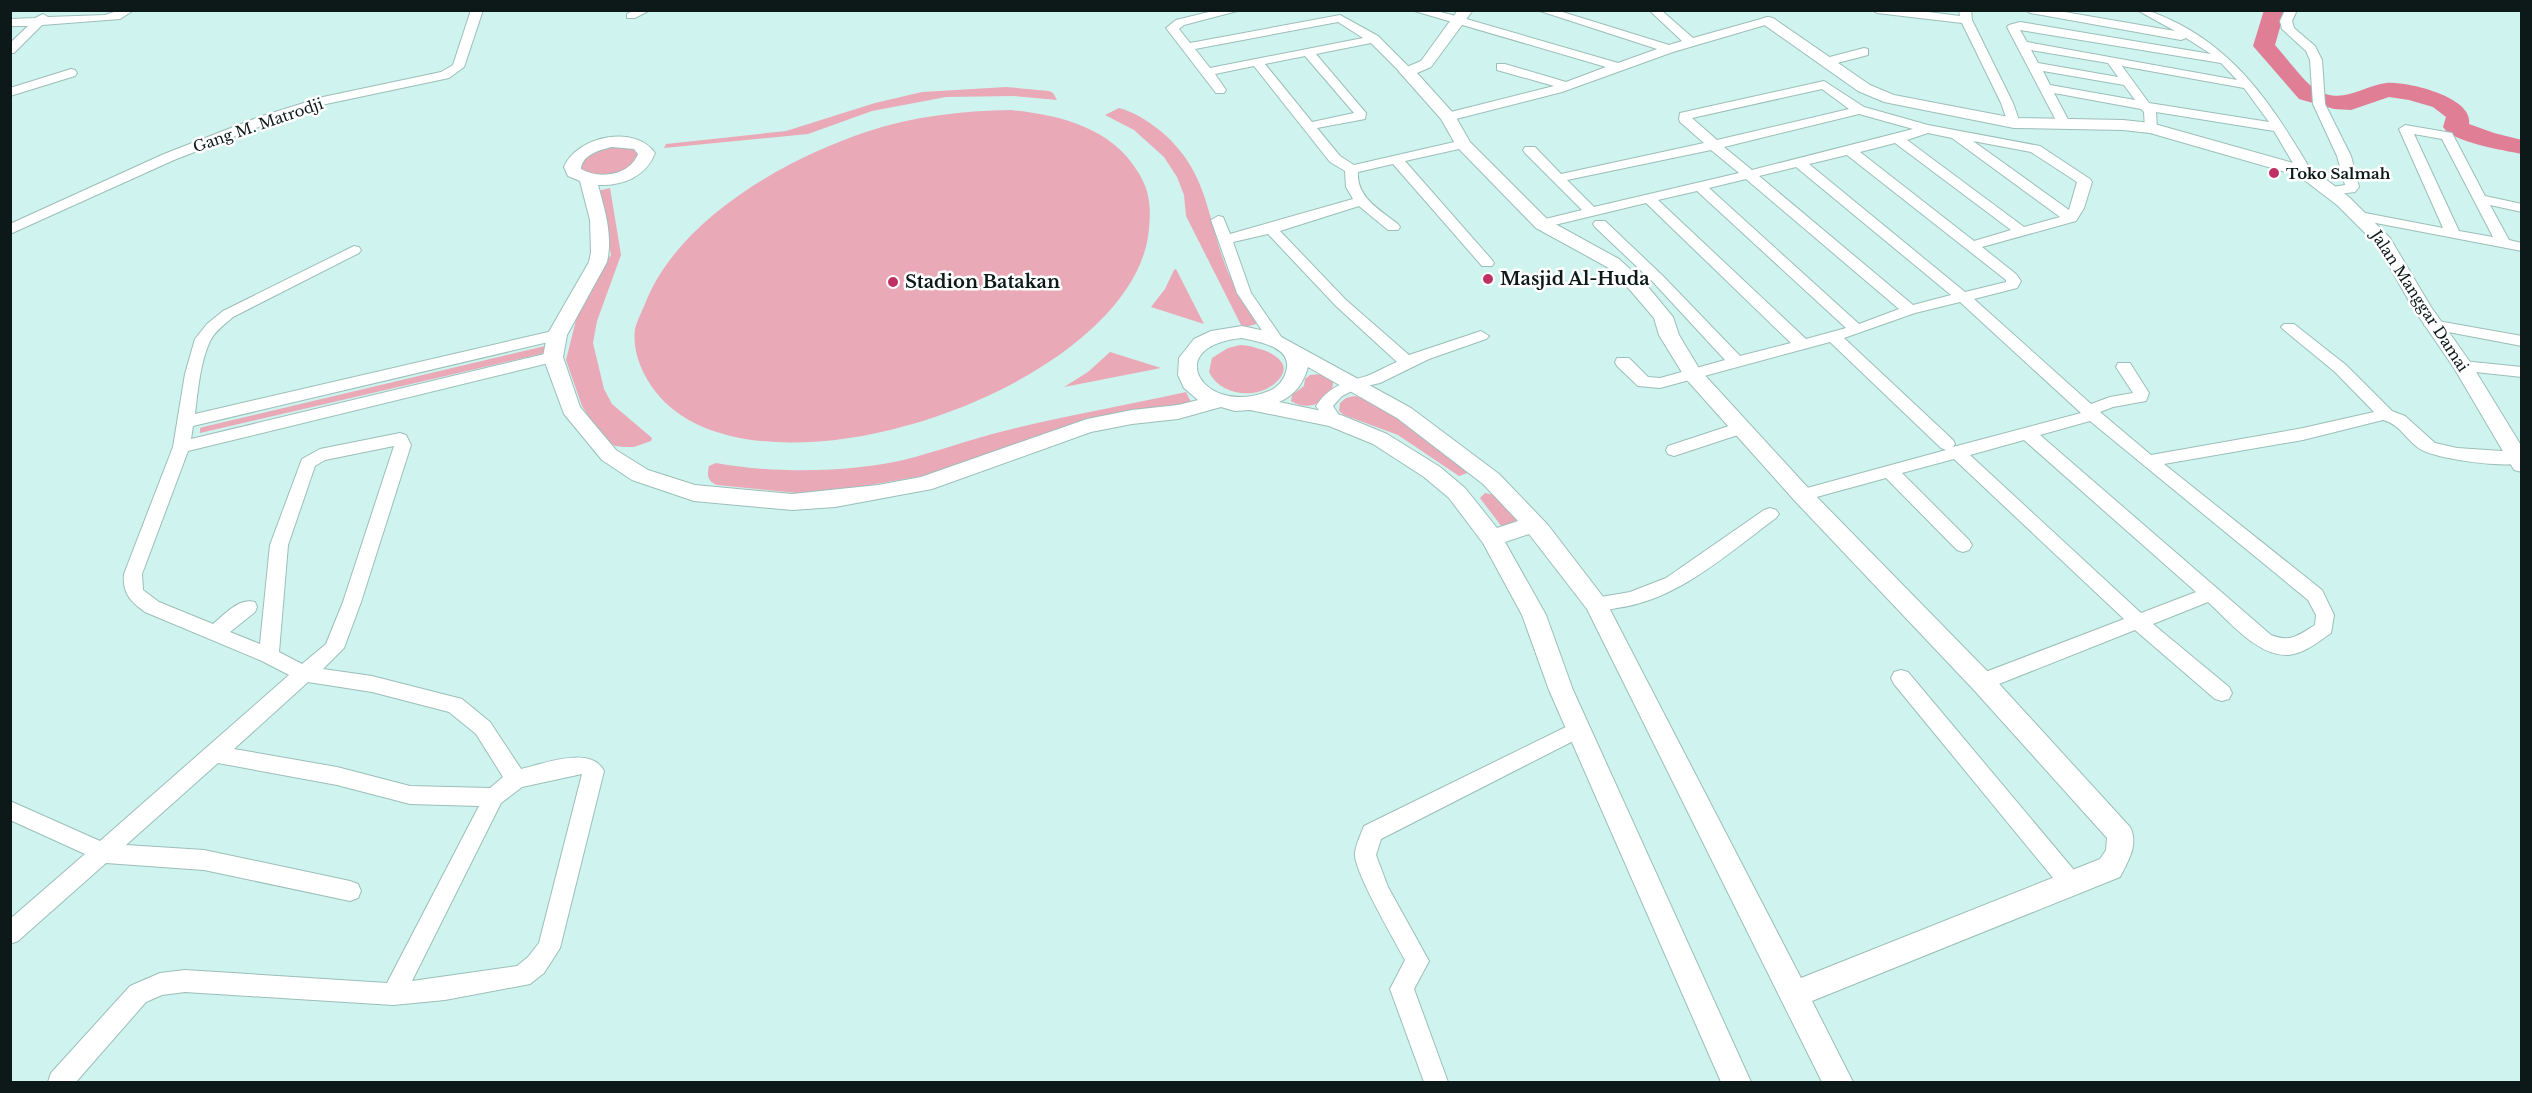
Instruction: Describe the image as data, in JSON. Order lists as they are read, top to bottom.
{
  "streets": {
    "street": ["Gang M. Matrodji", "Jalan Manggar Damai"]
  },
  "places": ["Toko Salmah", "Masjid Al-Huda", "Stadion Batakan"]
}
